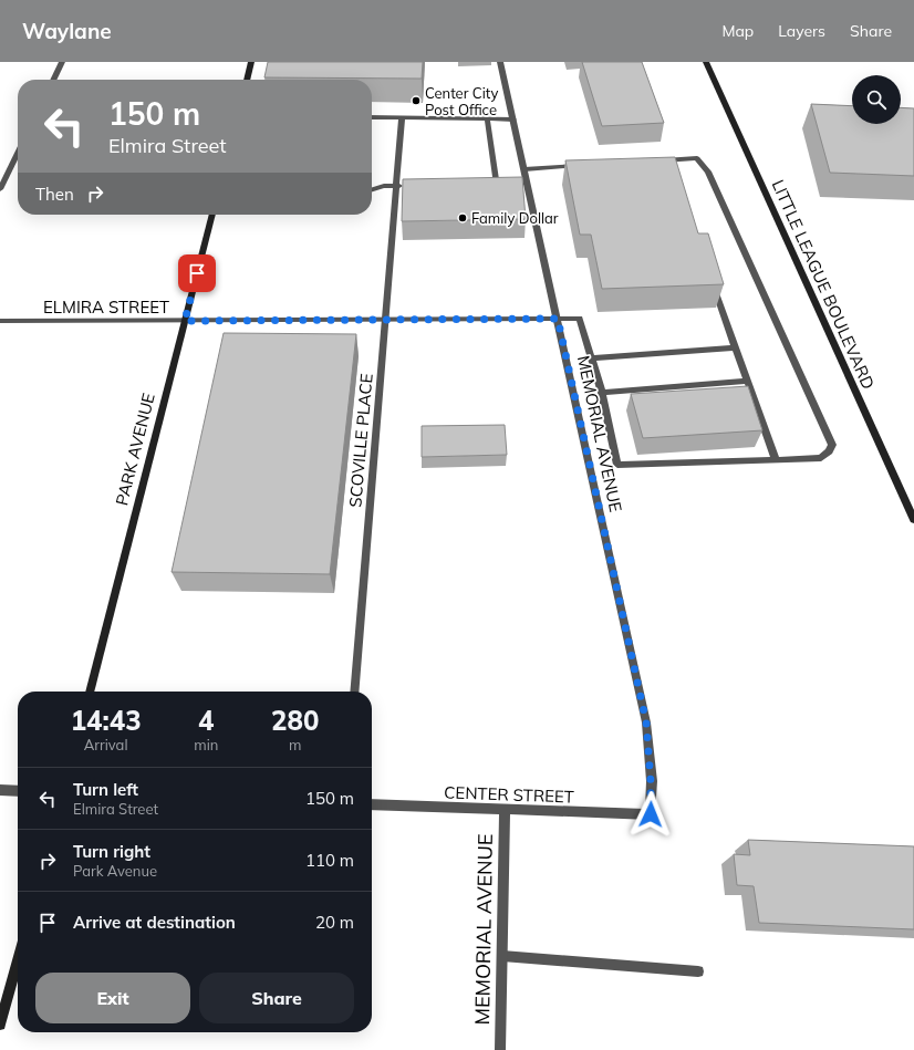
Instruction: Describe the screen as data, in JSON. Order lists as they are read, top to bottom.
{
  "streets": {
    "street": [
      "LITTLE LEAGUE BOULEVARD",
      "ELMIRA STREET",
      "MEMORIAL AVENUE",
      "SCOVILLE PLACE",
      "PARK AVENUE",
      "CENTER STREET"
    ]
  },
  "crossings": [
    ["ELMIRA STREET", "MEMORIAL AVENUE"],
    ["ELMIRA STREET", "SCOVILLE PLACE"],
    ["ELMIRA STREET", "PARK AVENUE"],
    ["MEMORIAL AVENUE", "CENTER STREET"]
  ],
  "places": ["Center City Post Office", "Family Dollar"],
  "page": {
    "header": "Waylane",
    "nav": ["Map", "Layers", "Share"],
    "turn": ["150 m", "Elmira Street"],
    "then": "Then",
    "eta": [
      "14:43",
      "Arrival",
      "4",
      "min",
      "280",
      "m"
    ],
    "list": [
      {
        "name": "Turn left",
        "note": "Elmira Street",
        "value": "150 m"
      },
      {
        "name": "Turn right",
        "note": "Park Avenue",
        "value": "110 m"
      },
      {
        "name": "Arrive at destination",
        "value": "20 m"
      }
    ],
    "buttons": ["Exit", "Share"]
  }
}
